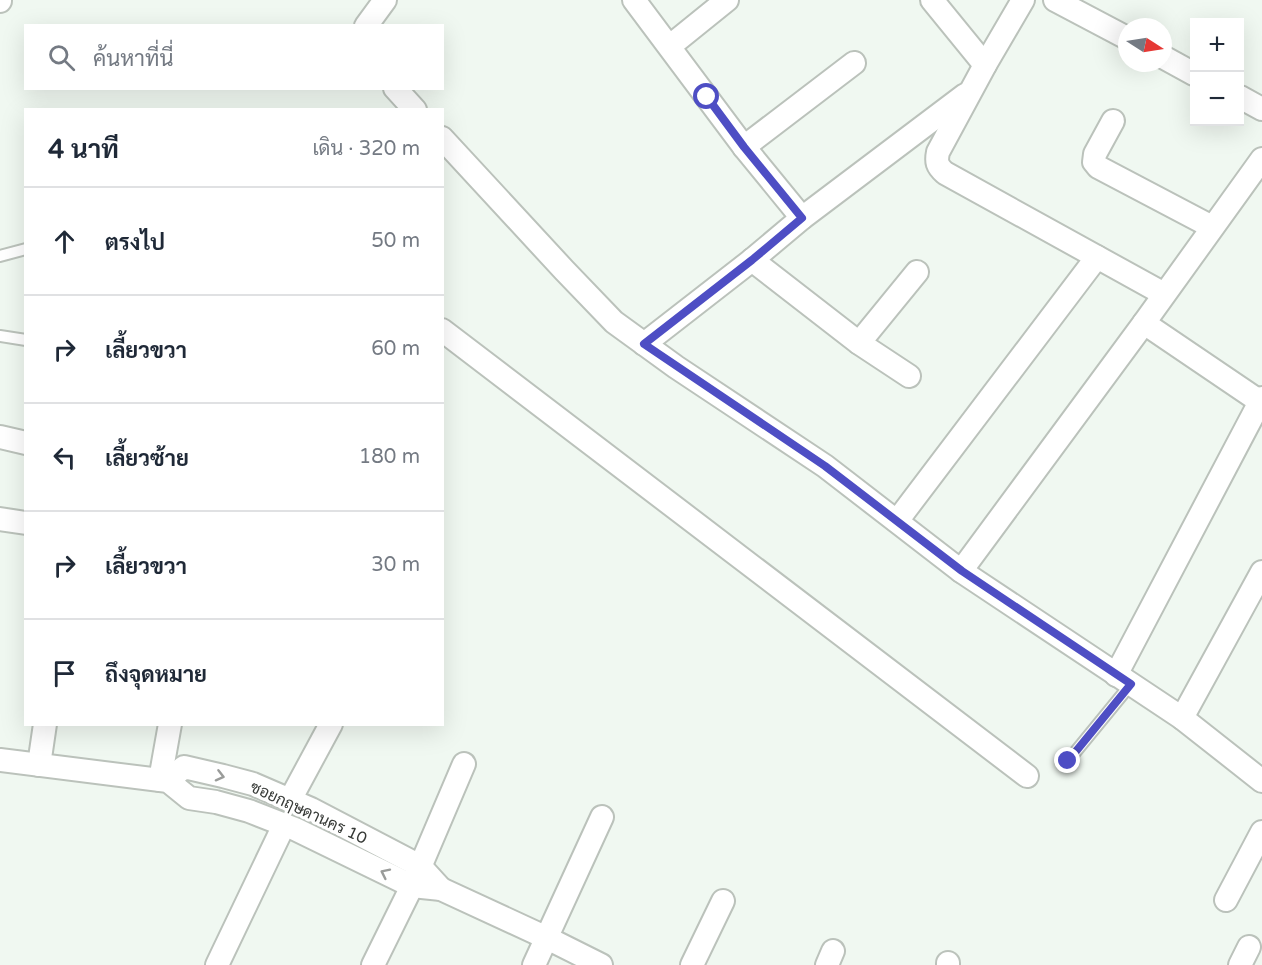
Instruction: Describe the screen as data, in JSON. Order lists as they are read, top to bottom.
{
  "streets": {
    "street": ["ซอยกฤษดานคร 10"]
  },
  "north": "right",
  "page": {
    "map_buttons": ["+", "−"],
    "search": "ค้นหาที่นี่",
    "heading": ["4 นาที", "เดิน · 320 m"],
    "list": [
      ["ตรงไป", "50 m"],
      ["เลี้ยวขวา", "60 m"],
      ["เลี้ยวซ้าย", "180 m"],
      ["เลี้ยวขวา", "30 m"],
      "ถึงจุดหมาย"
    ]
  }
}
